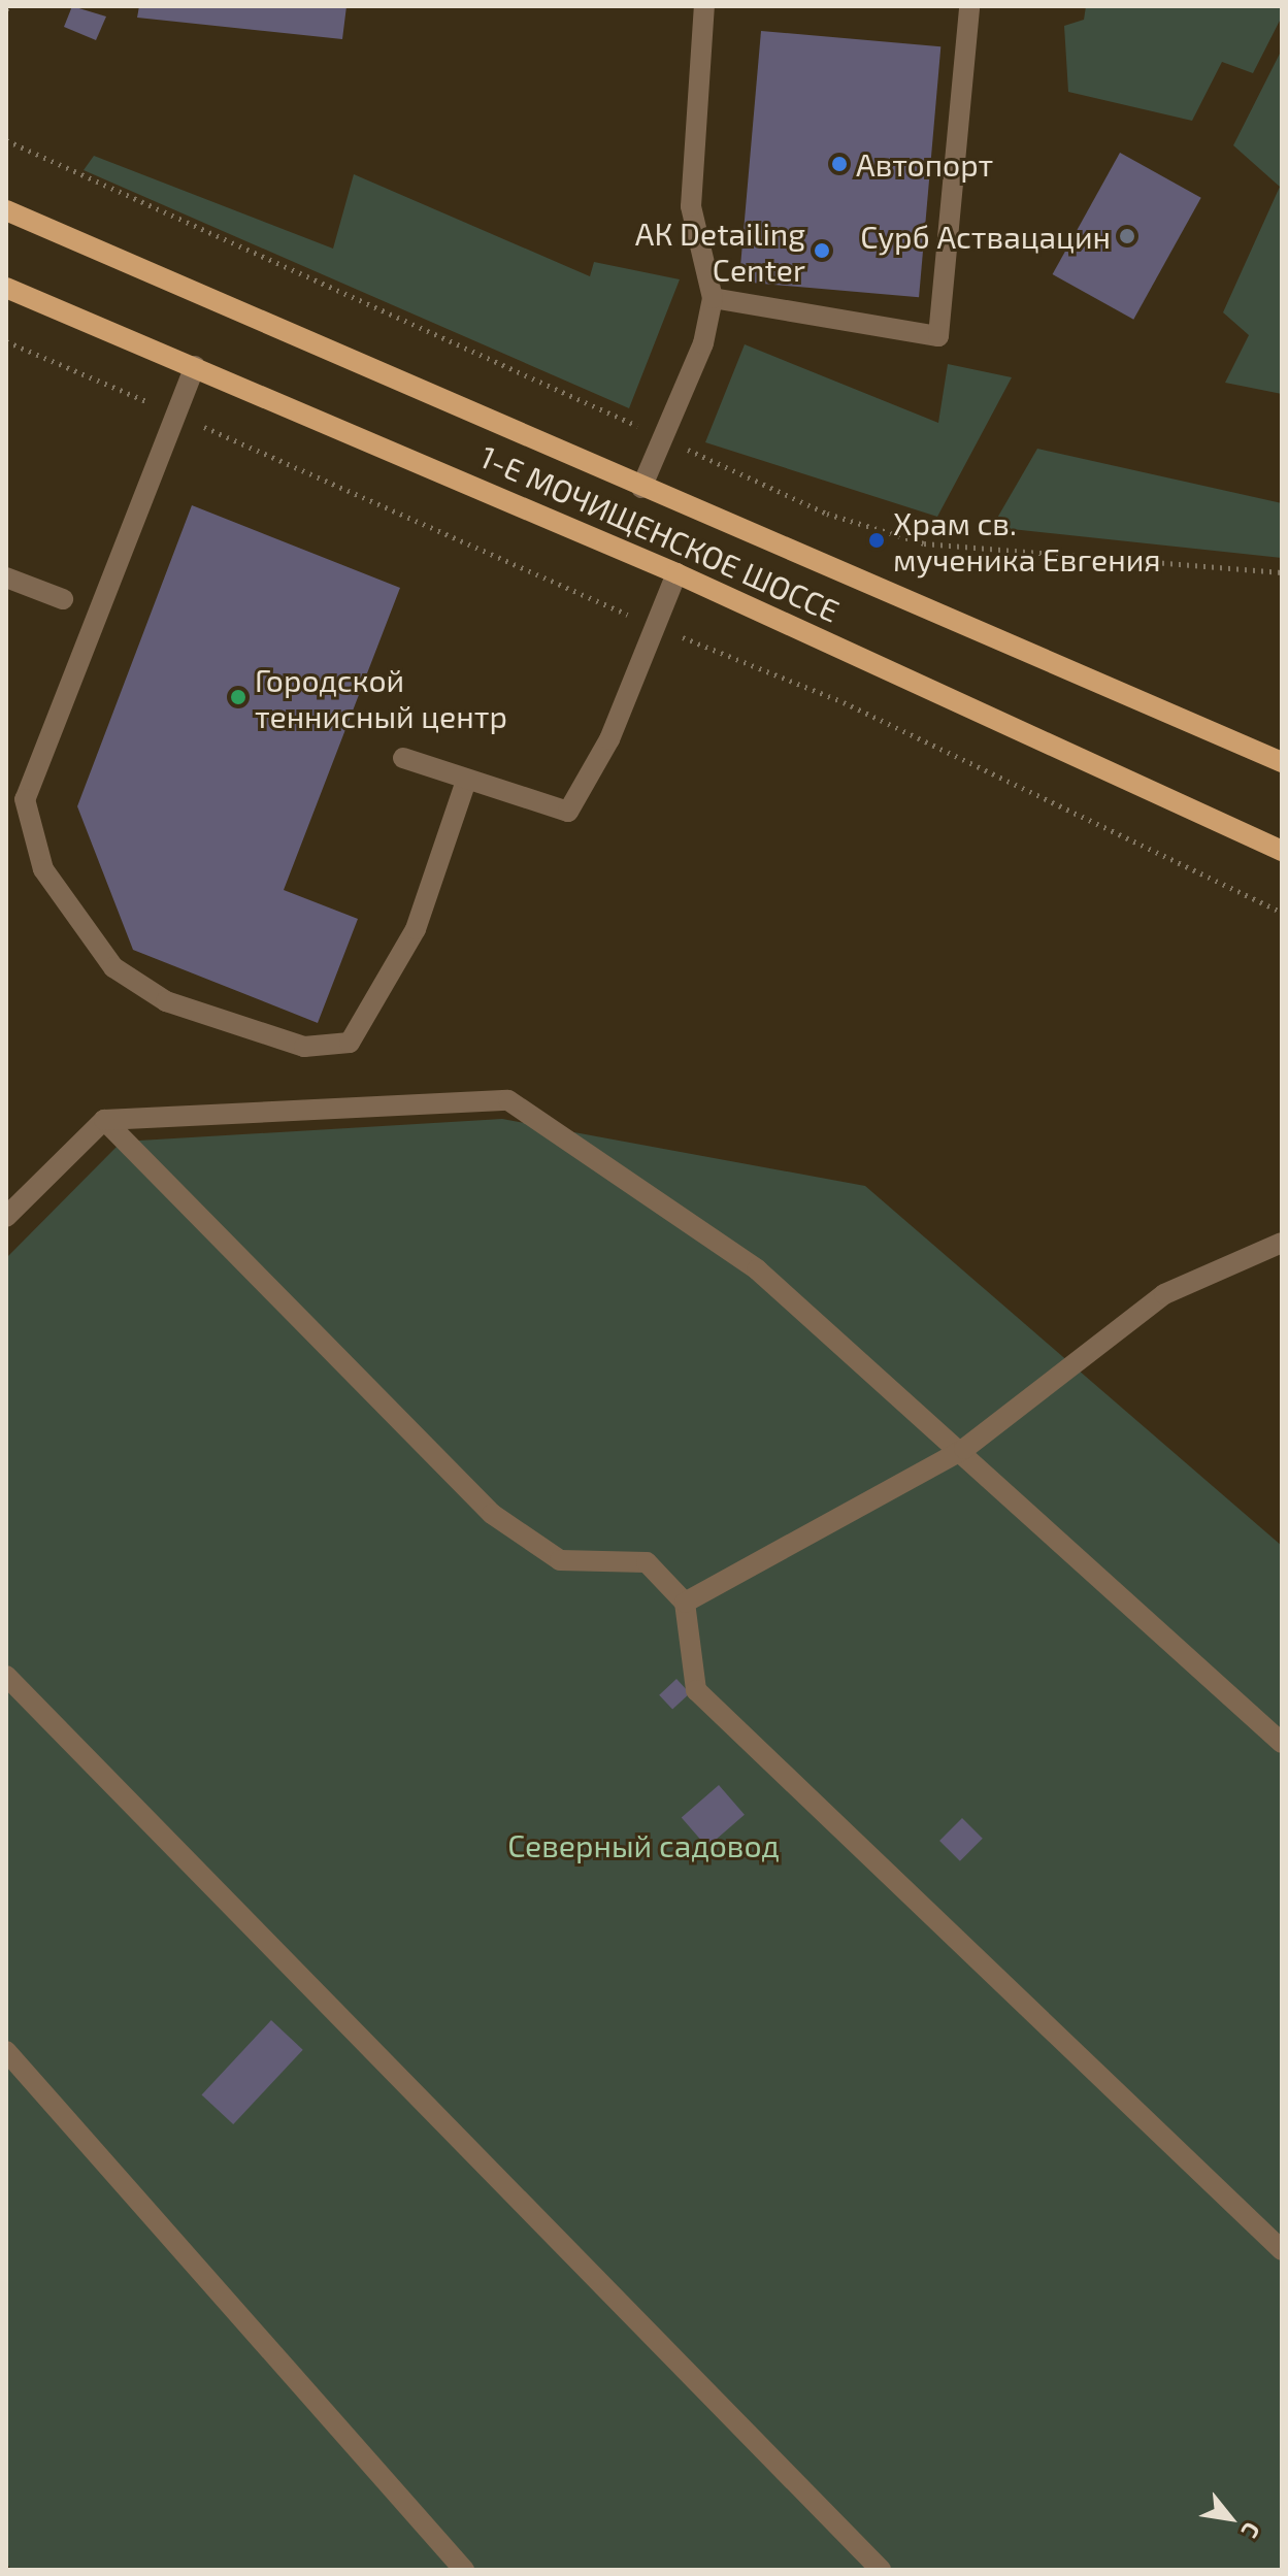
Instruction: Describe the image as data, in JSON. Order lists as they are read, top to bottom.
{
  "streets": {
    "main road": ["1-Е МОЧИЩЕНСКОЕ ШОССЕ"]
  },
  "parks": ["Северный садовод"],
  "places": [
    "Автопорт",
    "Сурб Аствацацин",
    "АК Detailing Center",
    "Храм св. мученика Евгения",
    "Городской теннисный центр"
  ],
  "north": "bottom right"
}
